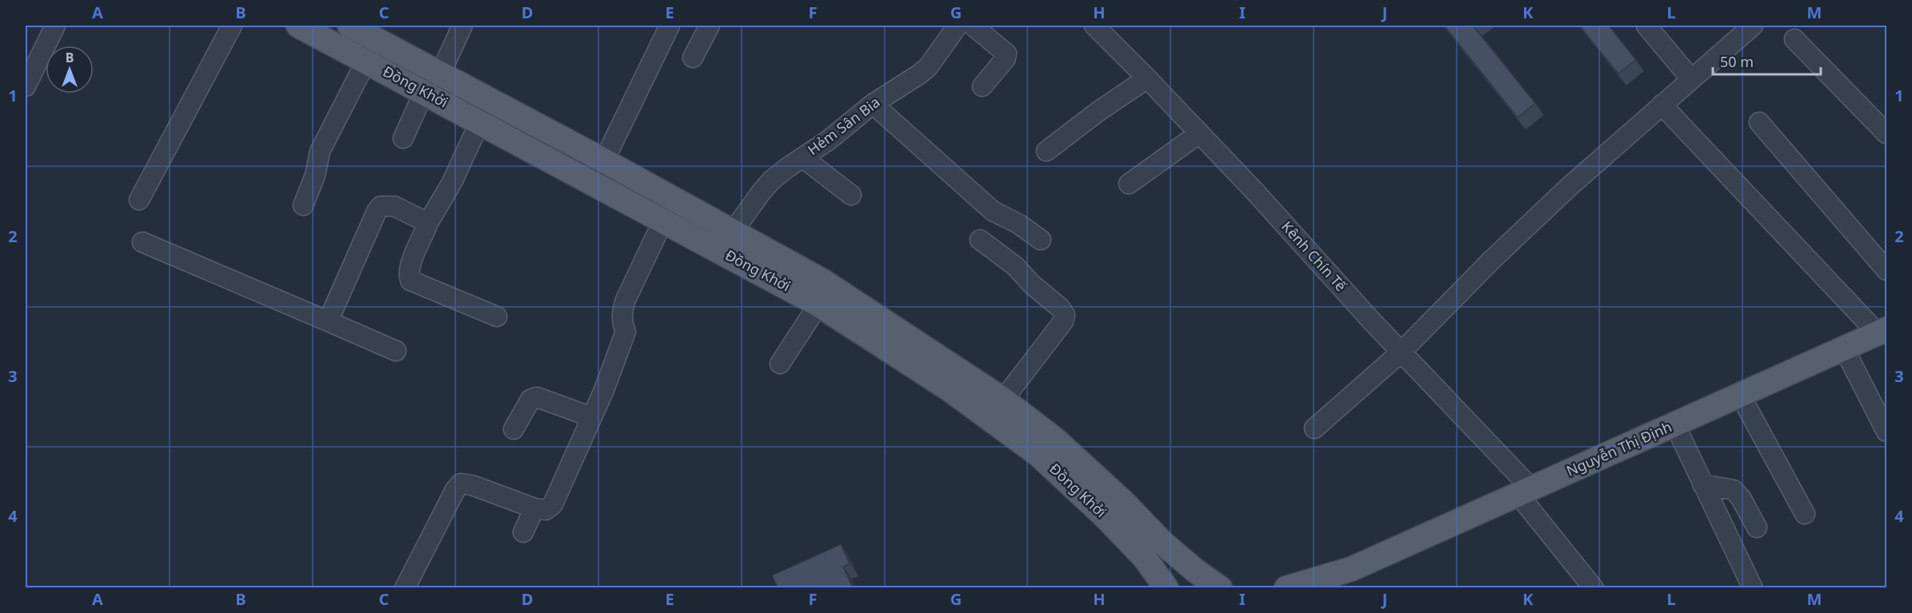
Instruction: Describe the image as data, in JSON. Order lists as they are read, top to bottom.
{
  "streets": {
    "main road": ["Đồng Khởi", "Nguyễn Thị Định"],
    "street": ["Hẻm Sân Bia", "Kênh Chín Tế"]
  },
  "crossings": [
    ["Đồng Khởi", "Hẻm Sân Bia"],
    ["Kênh Chín Tế", "Nguyễn Thị Định"]
  ],
  "scale_bar": "50 m",
  "north": "top",
  "grid": {
    "columns": [
      "A",
      "B",
      "C",
      "D",
      "E",
      "F",
      "G",
      "H",
      "I",
      "J",
      "K",
      "L",
      "M"
    ],
    "rows": [
      "1",
      "2",
      "3",
      "4"
    ]
  }
}
